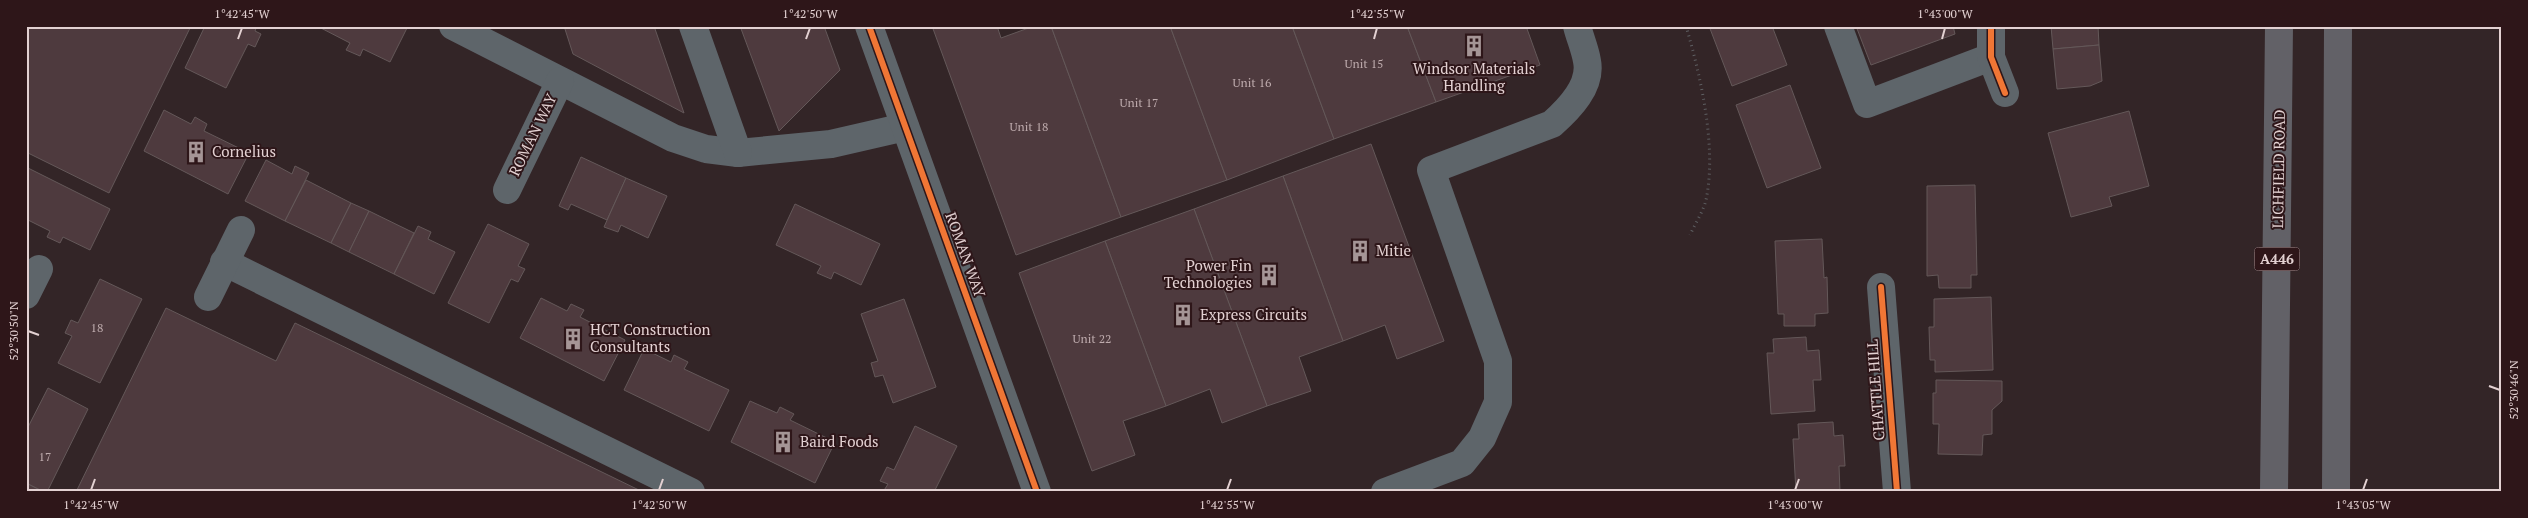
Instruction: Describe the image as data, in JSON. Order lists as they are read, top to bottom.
{
  "streets": {
    "highway": ["LICHFIELD ROAD", "A446"],
    "street": ["ROMAN WAY", "CHATTLE HILL"]
  },
  "places": {
    "building": [
      "Windsor Materials Handling",
      "Cornelius",
      "Mitie",
      "Power Fin Technologies",
      "Express Circuits",
      "HCT Construction Consultants",
      "Baird Foods"
    ]
  },
  "house_numbers": [
    "Unit 15",
    "Unit 16",
    "Unit 17",
    "Unit 18",
    "18",
    "Unit 22",
    "17"
  ],
  "coordinates": [
    "1°42'45\"W",
    "1°42'50\"W",
    "1°42'55\"W",
    "1°43'00\"W",
    "52°30'50\"N",
    "52°30'46\"N",
    "1°43'05\"W"
  ]
}
